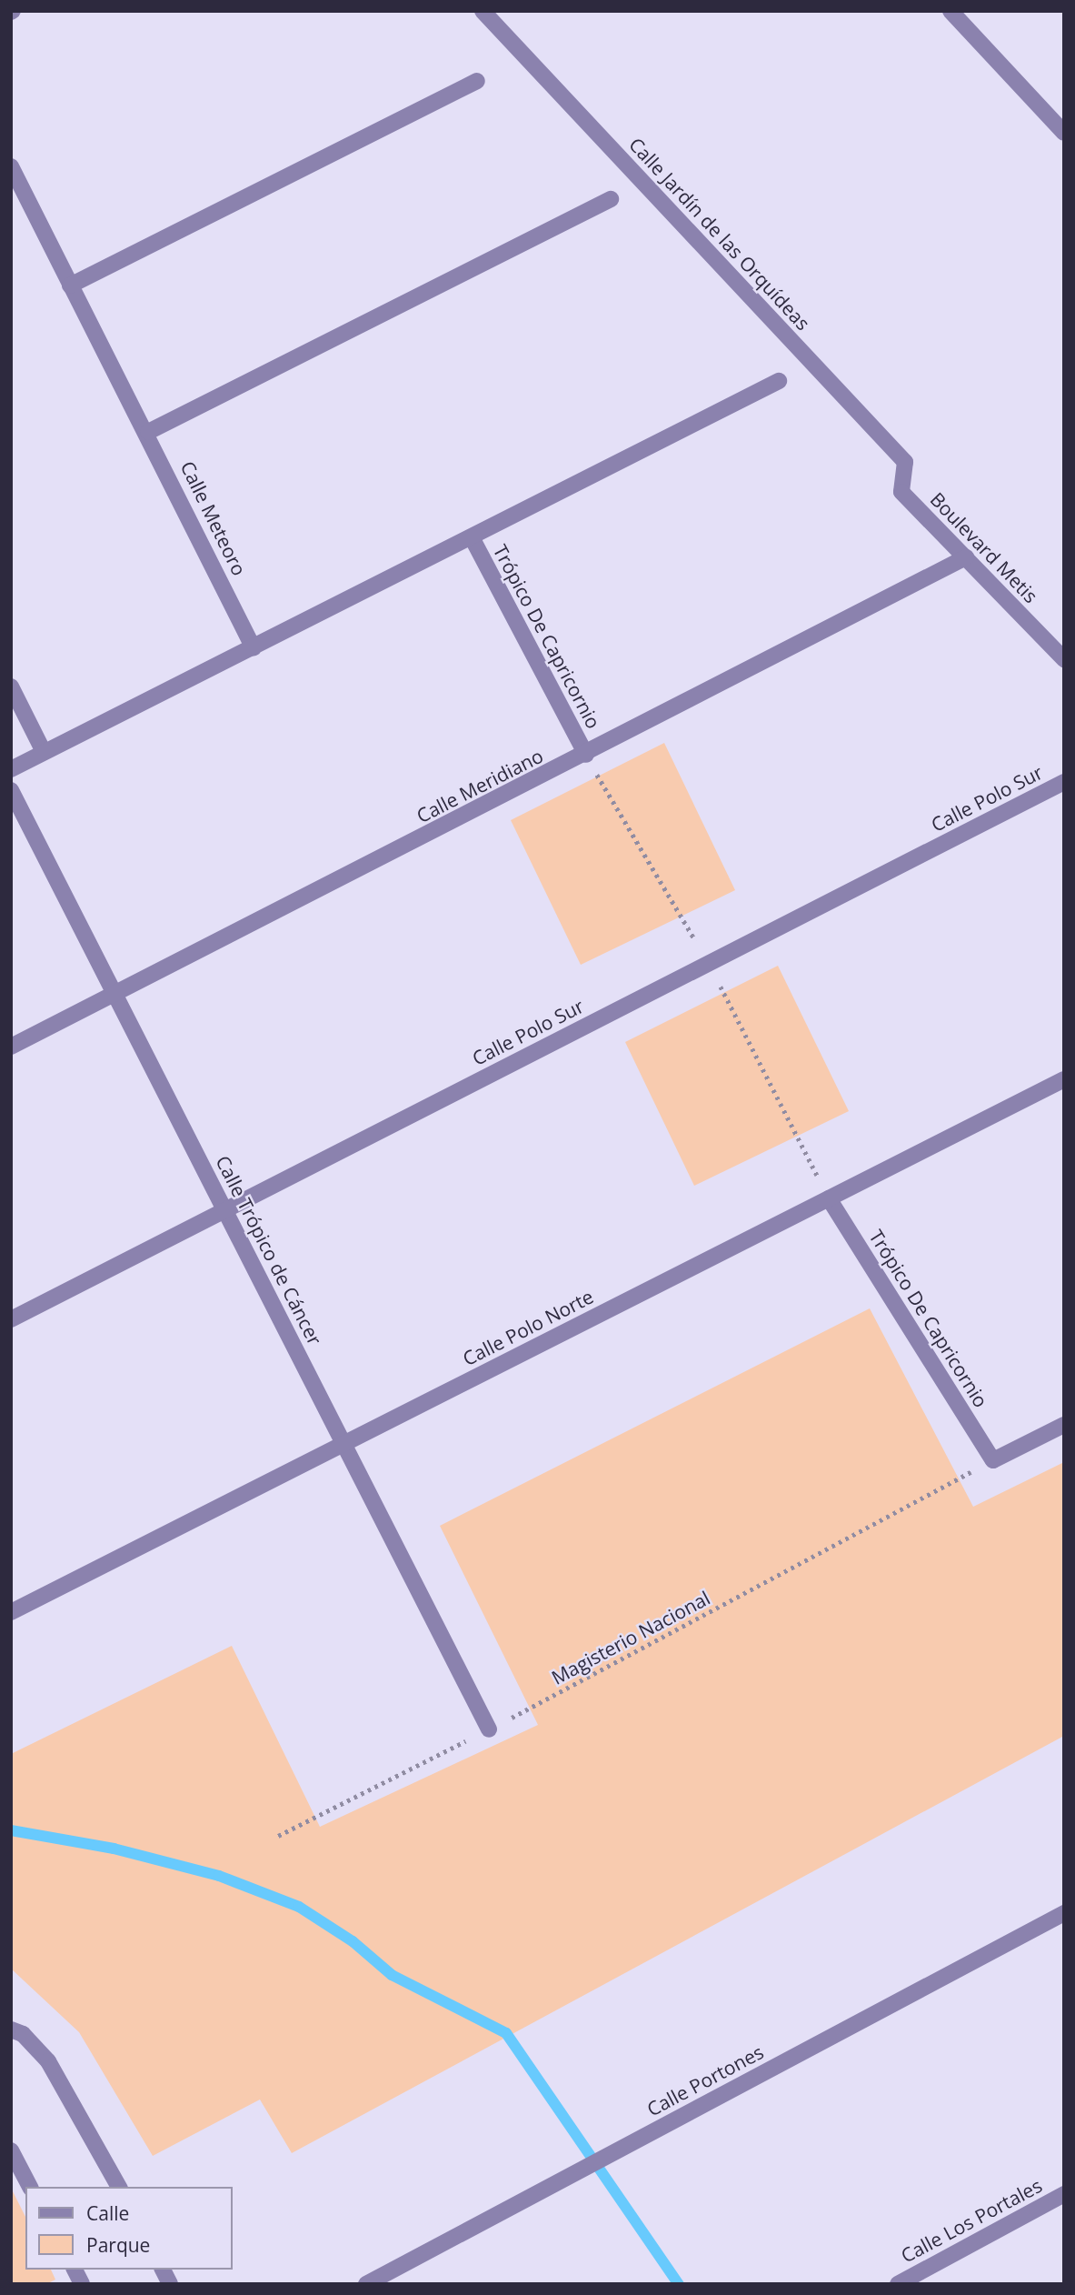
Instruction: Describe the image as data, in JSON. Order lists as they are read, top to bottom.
{
  "streets": {
    "street": [
      "Calle Jardín de las Orquídeas",
      "Calle Meteoro",
      "Boulevard Metis",
      "Trópico De Capricornio",
      "Calle Meridiano",
      "Calle Polo Sur",
      "Calle Trópico de Cáncer",
      "Calle Polo Norte",
      "Calle Portones",
      "Calle Los Portales"
    ],
    "path": ["Magisterio Nacional"]
  },
  "crossings": [
    ["Calle Jardín de las Orquídeas", "Boulevard Metis"],
    ["Boulevard Metis", "Calle Meridiano"],
    ["Trópico De Capricornio", "Calle Meridiano"],
    ["Trópico De Capricornio", "Calle Polo Norte"],
    ["Trópico De Capricornio", "Magisterio Nacional"],
    ["Calle Meridiano", "Calle Trópico de Cáncer"],
    ["Calle Polo Sur", "Calle Trópico de Cáncer"],
    ["Calle Trópico de Cáncer", "Calle Polo Norte"],
    ["Calle Trópico de Cáncer", "Magisterio Nacional"]
  ],
  "legend": ["Calle", "Parque"]
}
